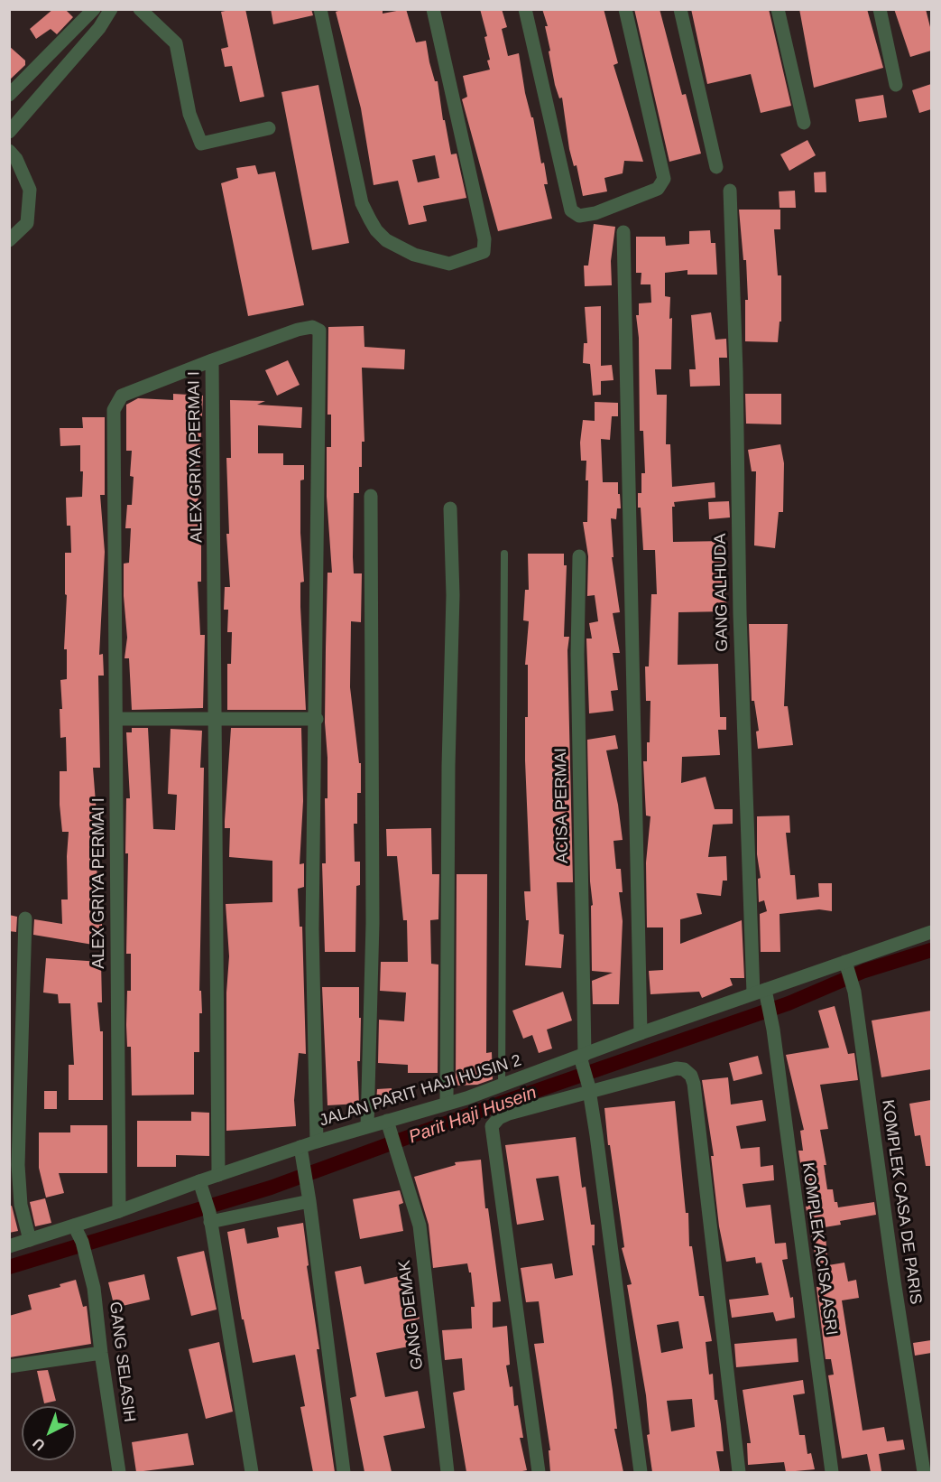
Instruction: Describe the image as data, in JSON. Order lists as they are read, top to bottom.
{
  "streets": {
    "street": [
      "ALEX GRIYA PERMAI I",
      "GANG ALHUDA",
      "ACISA PERMAI",
      "JALAN PARIT HAJI HUSIN 2",
      "KOMPLEK CASA DE PARIS",
      "KOMPLEK ACISA ASRI",
      "GANG DEMAK",
      "GANG SELASIH"
    ]
  },
  "crossings": [
    ["ALEX GRIYA PERMAI I", "JALAN PARIT HAJI HUSIN 2"],
    ["GANG ALHUDA", "JALAN PARIT HAJI HUSIN 2"],
    ["GANG ALHUDA", "KOMPLEK ACISA ASRI"],
    ["ACISA PERMAI", "JALAN PARIT HAJI HUSIN 2"],
    ["JALAN PARIT HAJI HUSIN 2", "KOMPLEK CASA DE PARIS"],
    ["JALAN PARIT HAJI HUSIN 2", "GANG DEMAK"],
    ["JALAN PARIT HAJI HUSIN 2", "GANG SELASIH"]
  ],
  "water": ["Parit Haji Husein"],
  "north": "bottom left"
}
